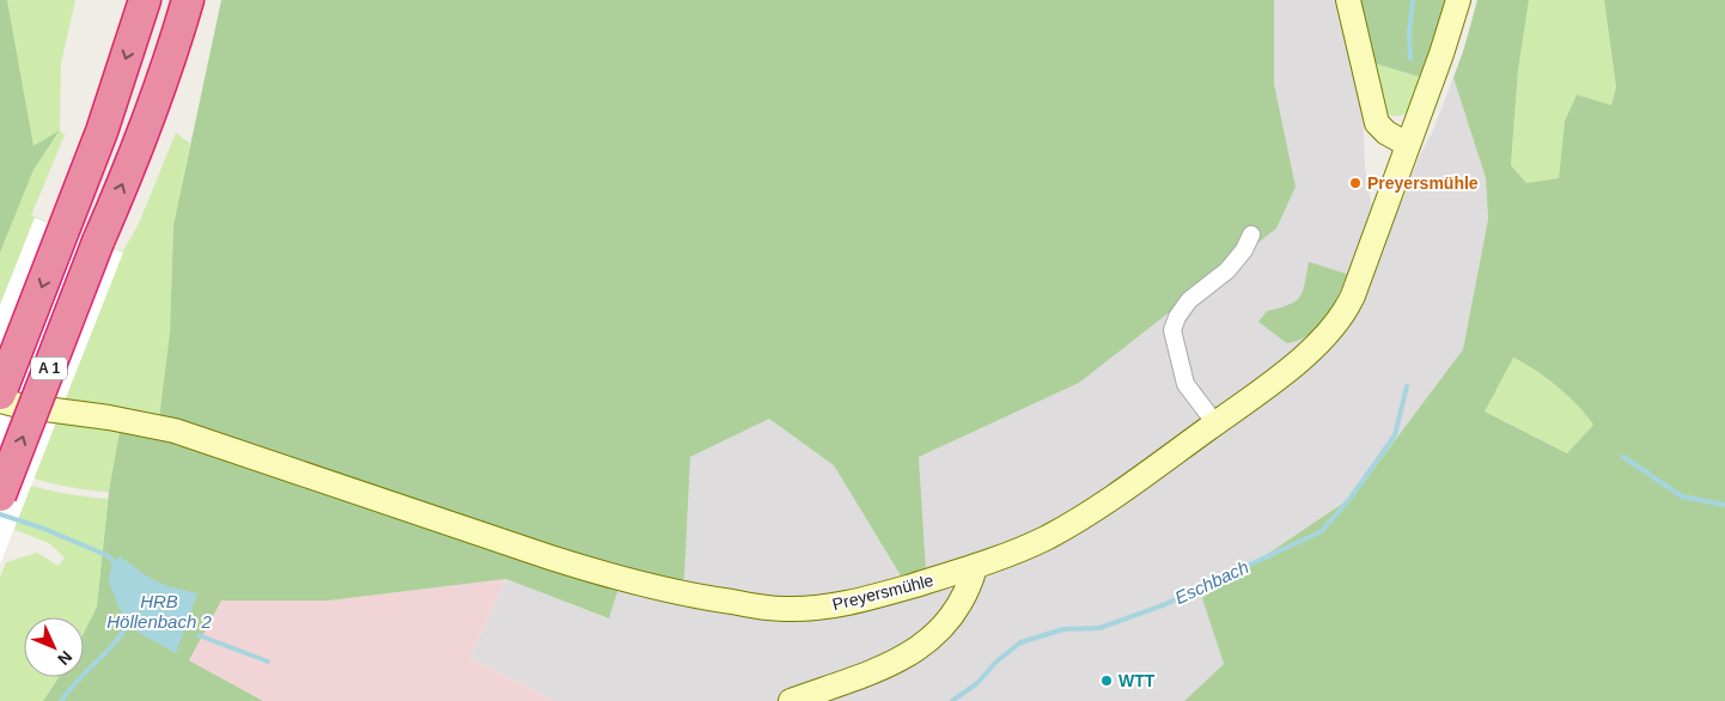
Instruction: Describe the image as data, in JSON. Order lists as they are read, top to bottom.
{
  "streets": {
    "highway": ["A 1"],
    "main road": ["Preyersmühle"]
  },
  "water": ["Eschbach", "HRB Höllenbach 2"],
  "places": ["Preyersmühle", "WTT"],
  "north": "bottom right"
}
